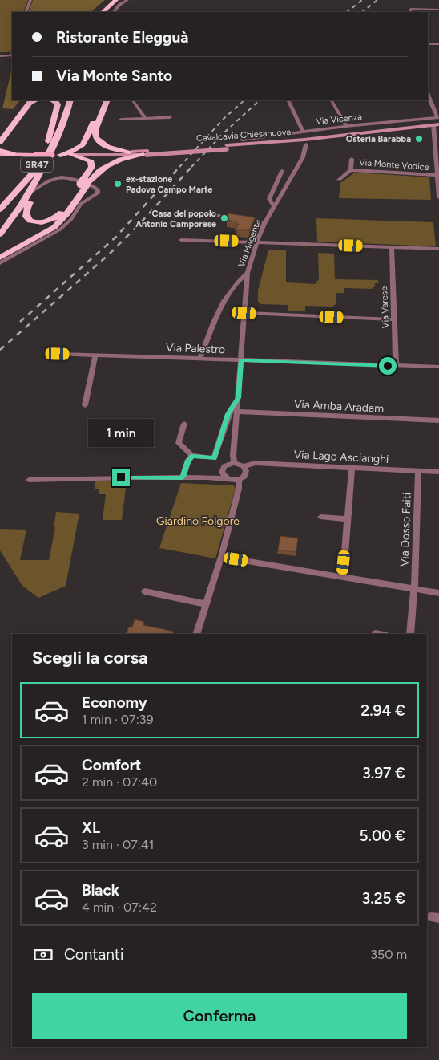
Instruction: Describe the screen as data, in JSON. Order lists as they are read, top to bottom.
{
  "streets": {
    "highway": ["SR47"],
    "main road": ["Via Vicenza", "Cavalcavia Chiesanuova"],
    "street": [
      "Via Monte Vodice",
      "Via Magenta",
      "Via Varese",
      "Via Palestro",
      "Via Amba Aradam",
      "Via Lago Ascianghi",
      "Via Dosso Faiti"
    ]
  },
  "crossings": [
    ["Via Vicenza", "Cavalcavia Chiesanuova"],
    ["Via Vicenza", "Via Magenta"],
    ["Cavalcavia Chiesanuova", "Via Magenta"],
    ["Via Magenta", "Via Palestro"],
    ["Via Magenta", "Via Amba Aradam"],
    ["Via Magenta", "Via Lago Ascianghi"],
    ["Via Varese", "Via Palestro"],
    ["Via Lago Ascianghi", "Via Dosso Faiti"]
  ],
  "parks": ["Giardino Folgore"],
  "places": ["Osteria Barabba", "ex-stazione Padova Campo Marte", "Casa del popolo Antonio Camporese"],
  "page": {
    "banner": ["Ristorante Elegguà", "Via Monte Santo"],
    "bubble": "1 min",
    "heading": "Scegli la corsa",
    "list": [
      {
        "name": "Economy",
        "note": "1 min · 07:39",
        "value": "2.94 €"
      },
      {
        "name": "Comfort",
        "note": "2 min · 07:40",
        "value": "3.97 €"
      },
      {
        "name": "XL",
        "note": "3 min · 07:41",
        "value": "5.00 €"
      },
      {
        "name": "Black",
        "note": "4 min · 07:42",
        "value": "3.25 €"
      }
    ],
    "pay": ["Contanti", "350 m"],
    "buttons": "Conferma"
  }
}
